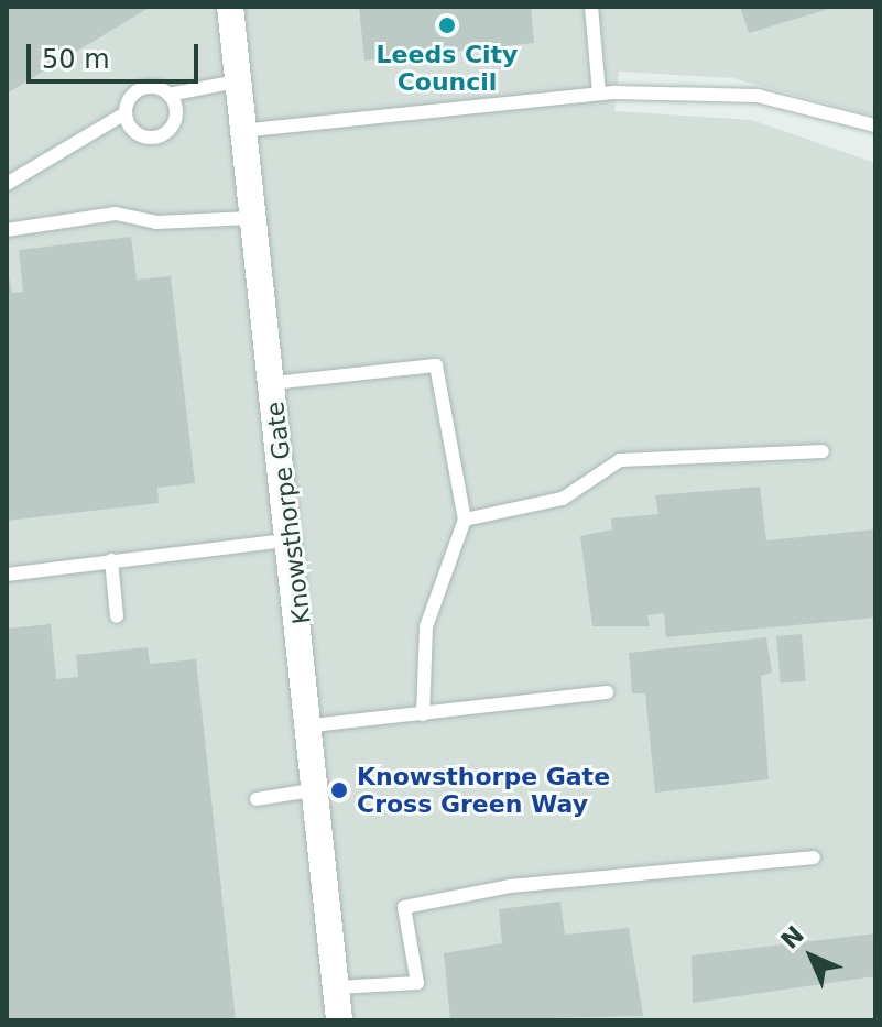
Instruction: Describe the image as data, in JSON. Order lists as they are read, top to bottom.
{
  "streets": {
    "street": ["Knowsthorpe Gate"]
  },
  "places": ["Leeds City Council", "Knowsthorpe Gate Cross Green Way"],
  "scale_bar": "50 m",
  "north": "top left"
}
